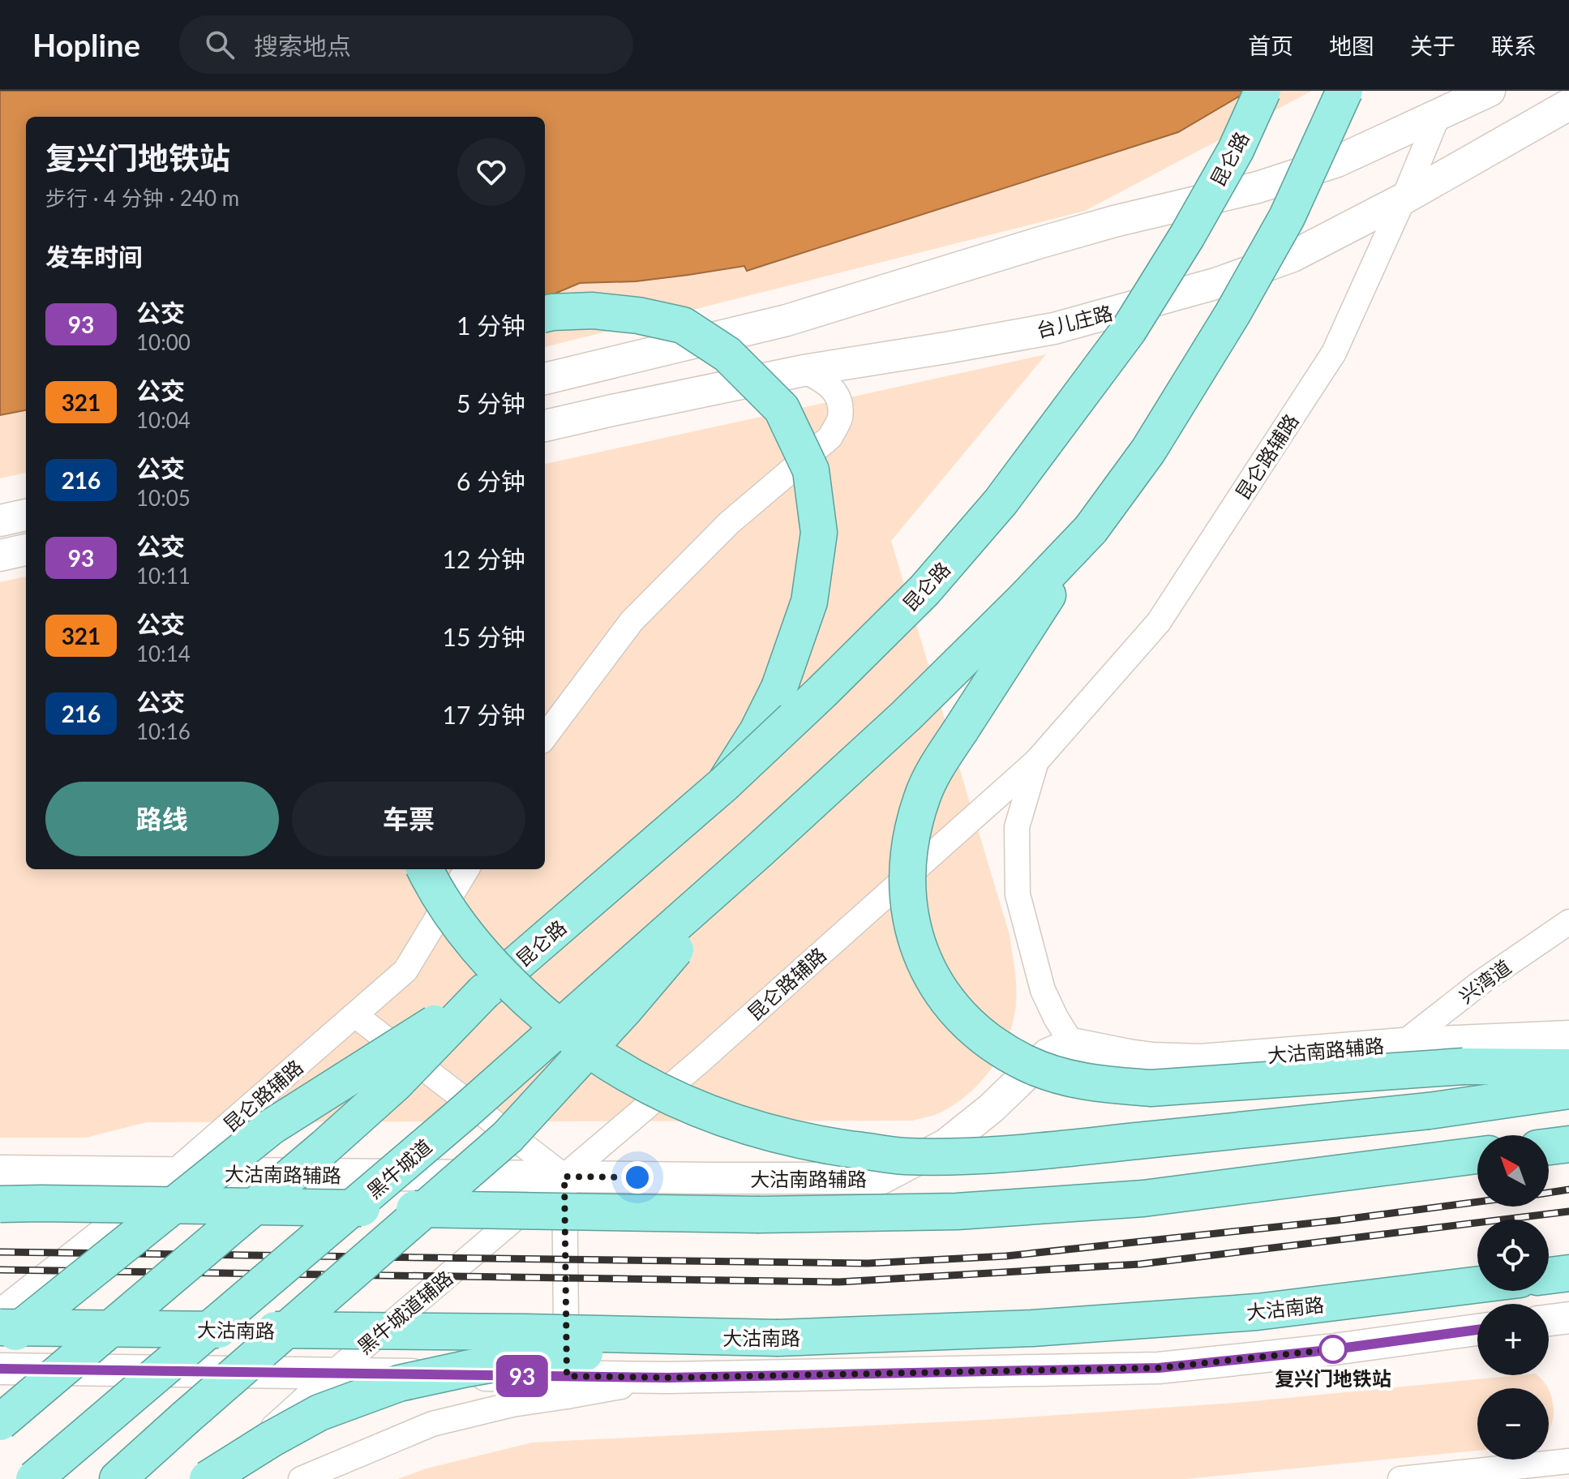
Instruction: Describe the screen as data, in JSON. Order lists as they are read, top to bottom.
{
  "streets": {
    "highway": ["昆仑路", "黑牛城道", "大沽南路"],
    "street": [
      "台儿庄路",
      "昆仑路辅路",
      "兴湾道",
      "大沽南路辅路",
      "黑牛城道辅路"
    ]
  },
  "crossings": [
    ["台儿庄路", "昆仑路辅路"],
    ["昆仑路辅路", "大沽南路辅路"],
    ["昆仑路辅路", "黑牛城道辅路"],
    ["兴湾道", "大沽南路辅路"]
  ],
  "places": ["复兴门地铁站"],
  "lines": ["bus line 93"],
  "north": "top left",
  "page": {
    "header": "Hopline",
    "search": "搜索地点",
    "nav": [
      "首页",
      "地图",
      "关于",
      "联系"
    ],
    "on_map": "93",
    "heading": [
      ["复兴门地铁站", "步行 · 4 分钟 · 240 m"],
      "发车时间"
    ],
    "list": [
      {
        "mark": "93",
        "name": "公交",
        "note": "10:00",
        "value": "1 分钟"
      },
      {
        "mark": "321",
        "name": "公交",
        "note": "10:04",
        "value": "5 分钟"
      },
      {
        "mark": "216",
        "name": "公交",
        "note": "10:05",
        "value": "6 分钟"
      },
      {
        "mark": "93",
        "name": "公交",
        "note": "10:11",
        "value": "12 分钟"
      },
      {
        "mark": "321",
        "name": "公交",
        "note": "10:14",
        "value": "15 分钟"
      },
      {
        "mark": "216",
        "name": "公交",
        "note": "10:16",
        "value": "17 分钟"
      }
    ],
    "buttons": ["路线", "车票"],
    "map_buttons": ["+", "−"]
  }
}
